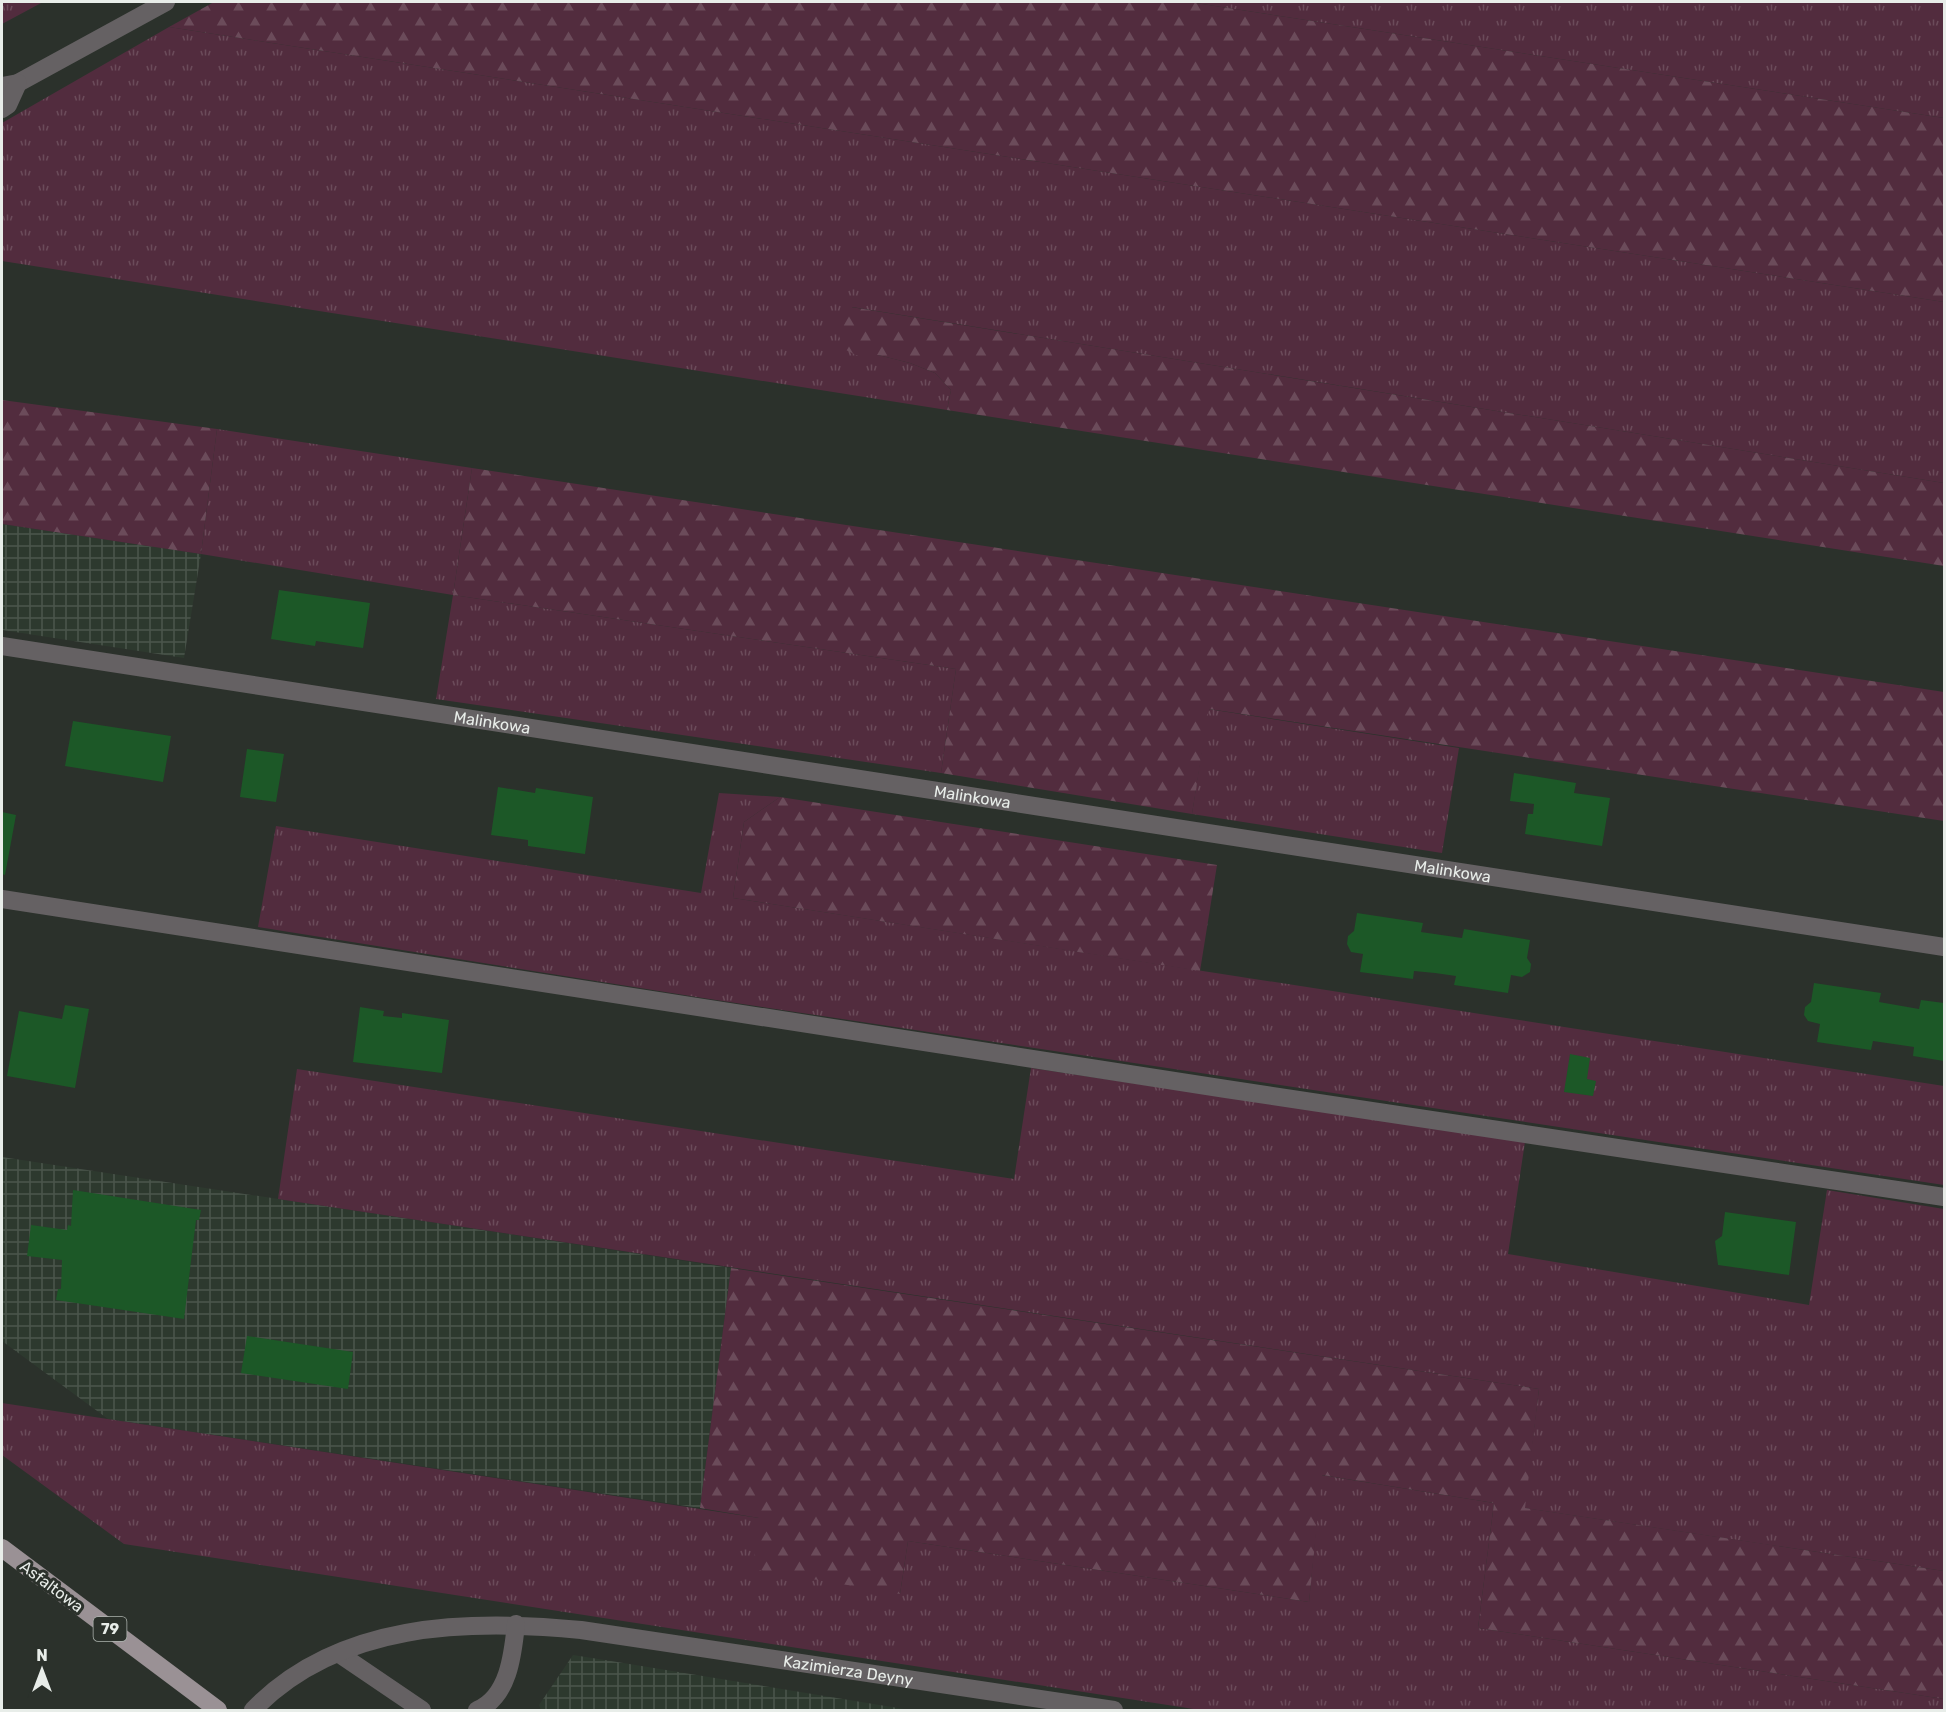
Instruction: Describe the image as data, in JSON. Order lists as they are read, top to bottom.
{
  "streets": {
    "main road": ["Asfaltowa", "79"],
    "street": ["Malinkowa", "Kazimierza Deyny"]
  },
  "north": "top"
}
